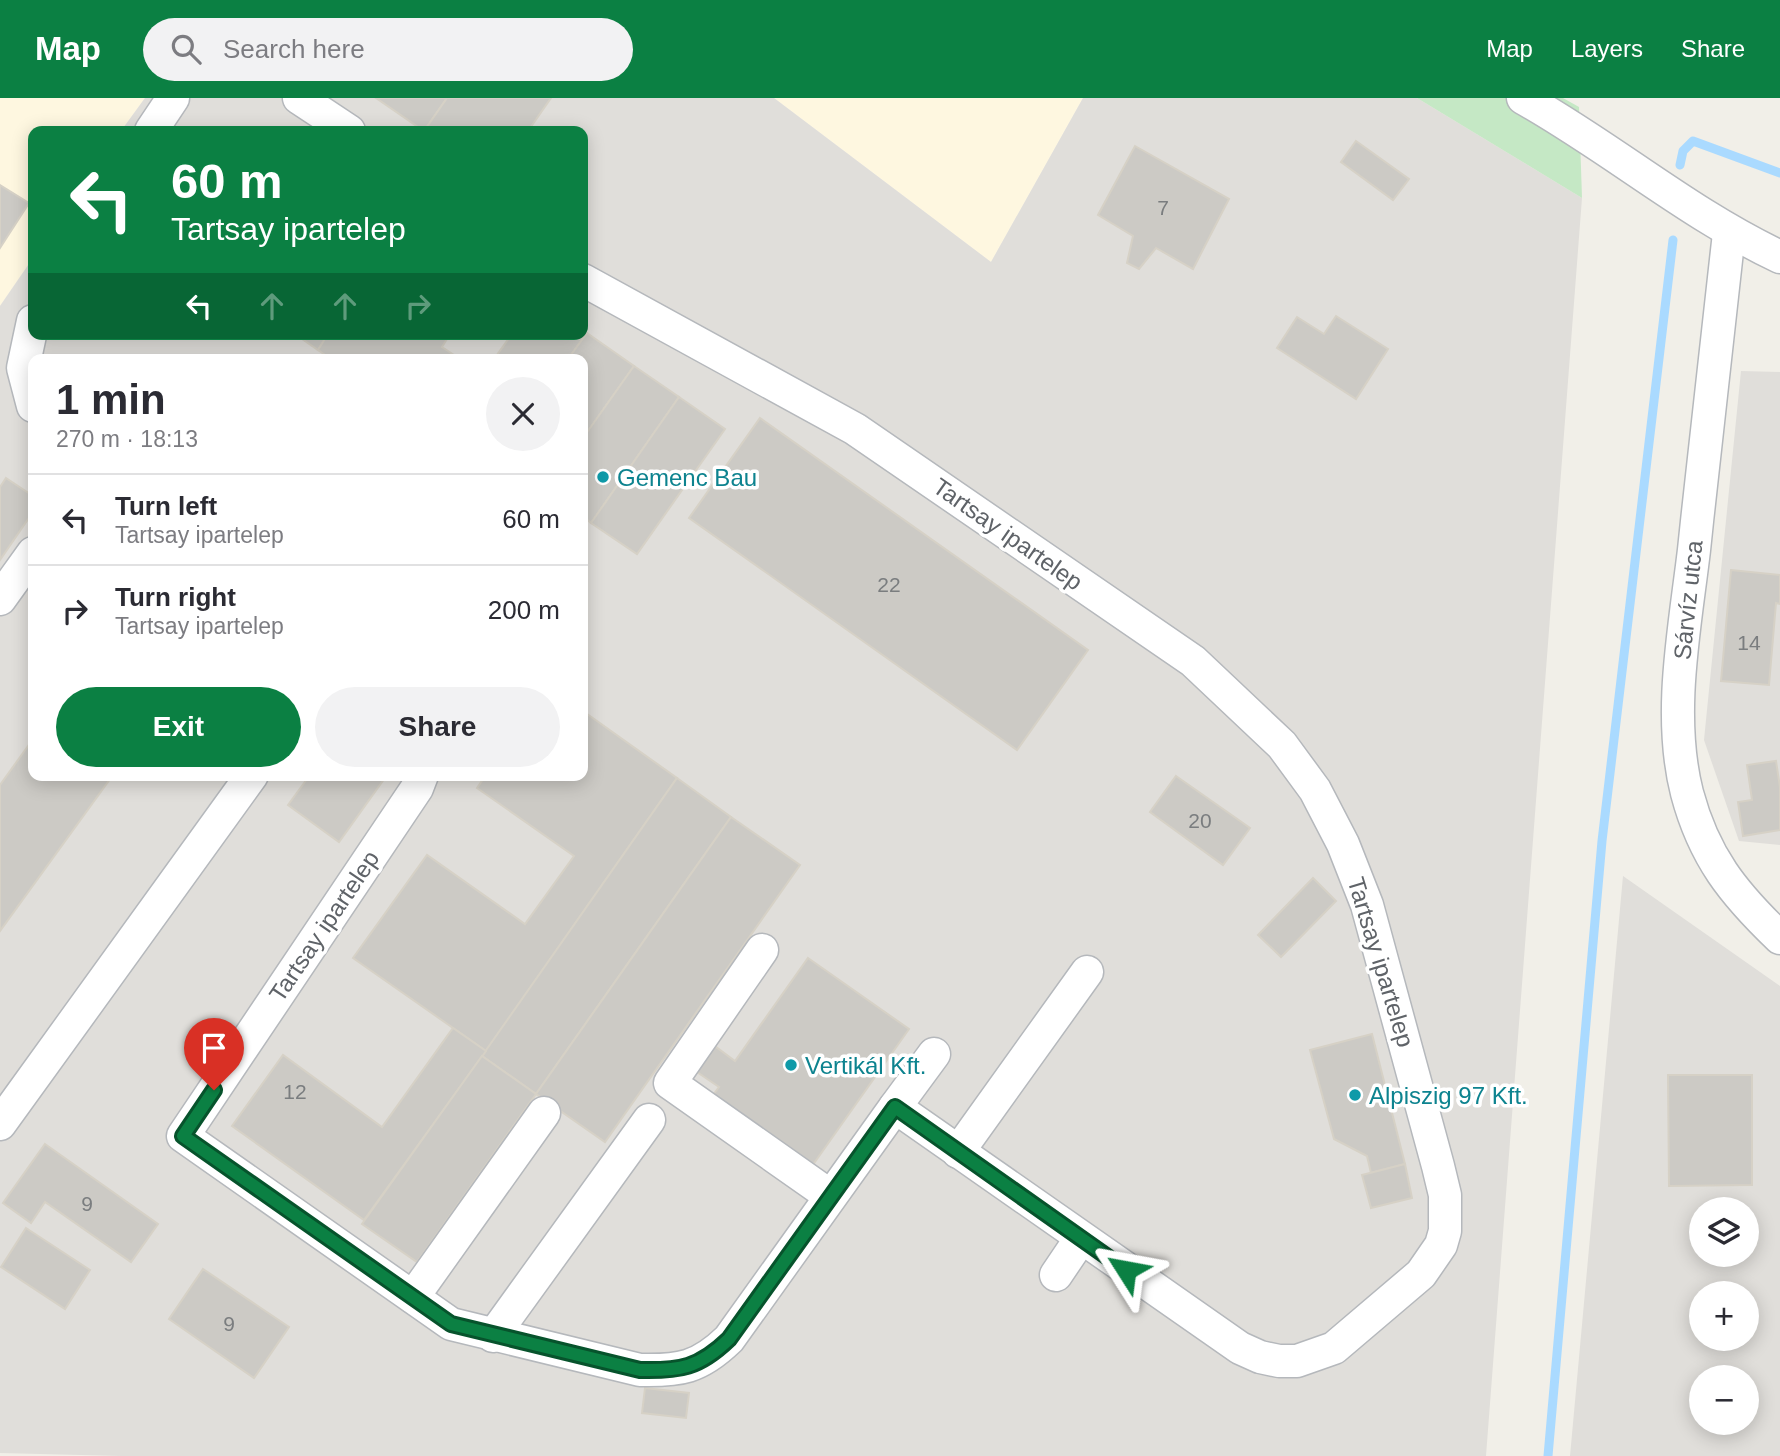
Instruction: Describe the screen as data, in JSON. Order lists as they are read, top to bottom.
{
  "streets": {
    "street": ["Tartsay ipartelep", "Sárvíz utca"]
  },
  "places": ["Gemenc Bau", "Vertikál Kft.", "Alpiszig 97 Kft."],
  "house_numbers": [
    "7",
    "22",
    "14",
    "20",
    "12",
    "9",
    "9"
  ],
  "page": {
    "header": "Map",
    "search": "Search here",
    "nav": ["Map", "Layers", "Share"],
    "turn": ["60 m", "Tartsay ipartelep"],
    "heading": ["1 min", "270 m · 18:13"],
    "list": [
      {
        "name": "Turn left",
        "note": "Tartsay ipartelep",
        "value": "60 m"
      },
      {
        "name": "Turn right",
        "note": "Tartsay ipartelep",
        "value": "200 m"
      }
    ],
    "buttons": ["Exit", "Share"],
    "map_buttons": ["+", "−"]
  }
}
